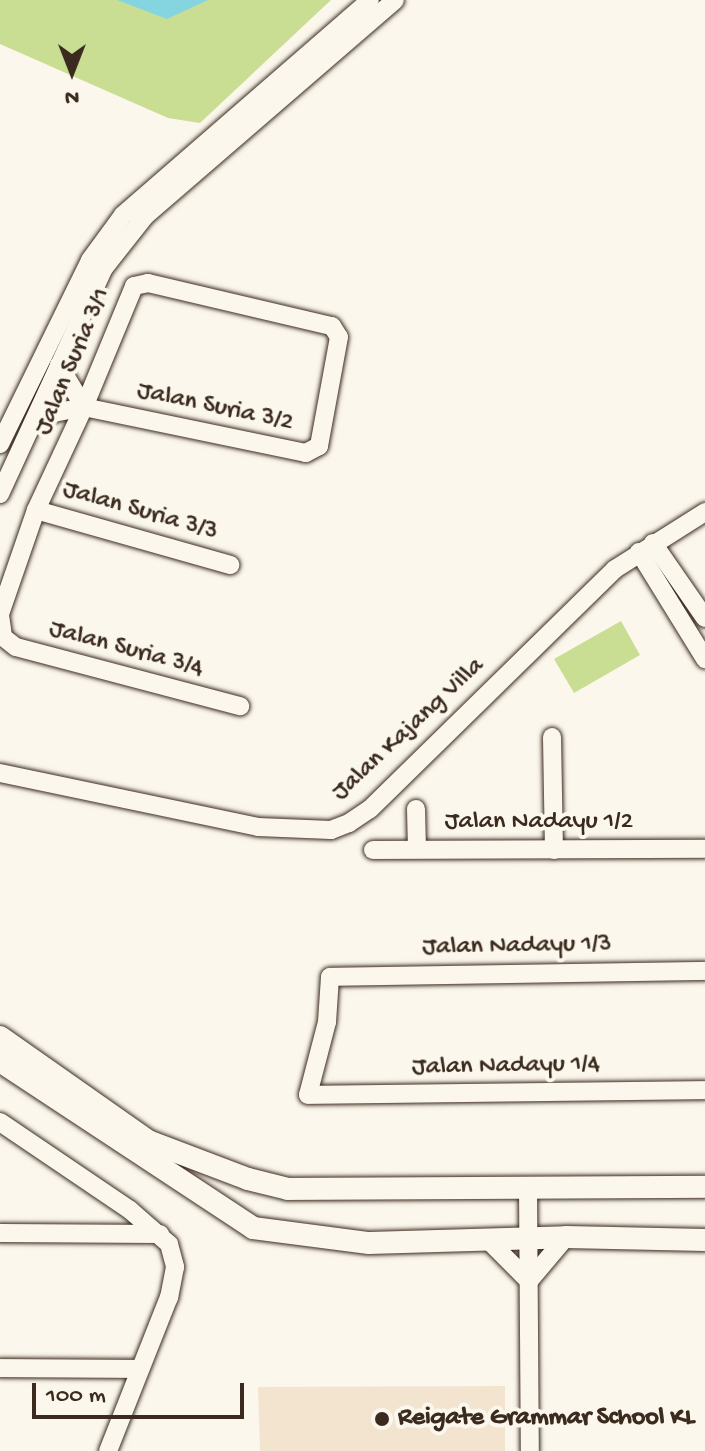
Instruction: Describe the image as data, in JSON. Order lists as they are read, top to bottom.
{
  "streets": {
    "street": [
      "Jalan Suria 3/1",
      "Jalan Suria 3/2",
      "Jalan Suria 3/3",
      "Jalan Suria 3/4",
      "Jalan Kajang Villa",
      "Jalan Nadayu 1/2",
      "Jalan Nadayu 1/3",
      "Jalan Nadayu 1/4"
    ]
  },
  "crossings": [
    ["Jalan Suria 3/1", "Jalan Suria 3/2"],
    ["Jalan Suria 3/1", "Jalan Suria 3/3"],
    ["Jalan Suria 3/1", "Jalan Suria 3/4"],
    ["Jalan Nadayu 1/3", "Jalan Nadayu 1/4"]
  ],
  "places": ["Reigate Grammar School KL"],
  "scale_bar": "100 m",
  "north": "bottom"
}
